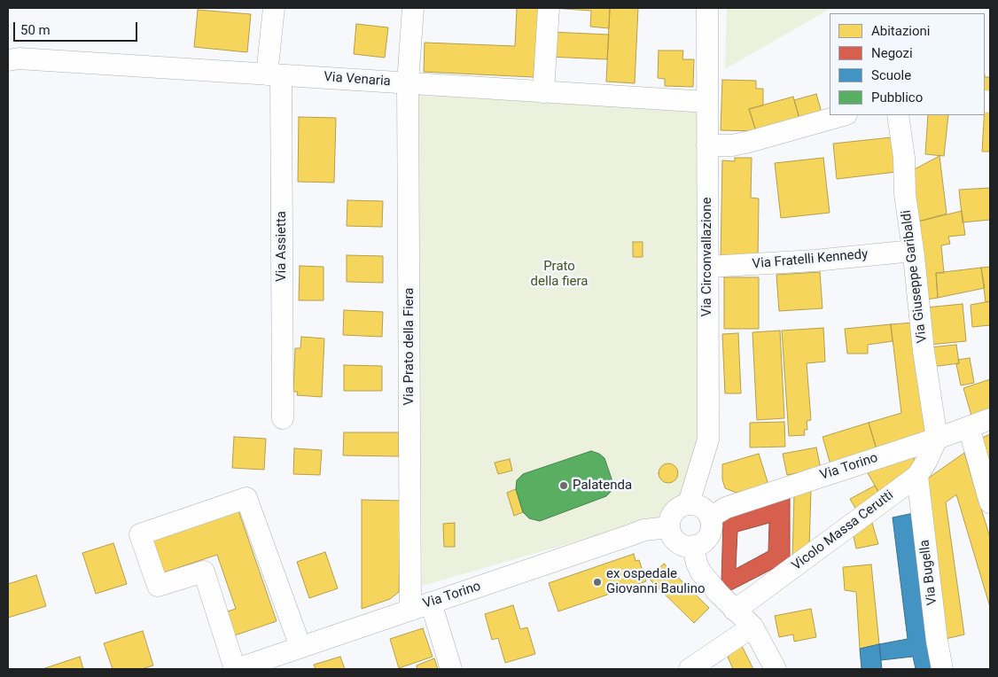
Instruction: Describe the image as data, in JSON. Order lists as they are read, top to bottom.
{
  "streets": {
    "street": [
      "Via Venaria",
      "Via Assietta",
      "Via Circonvallazione",
      "Via Fratelli Kennedy",
      "Via Giuseppe Garibaldi",
      "Via Prato della Fiera",
      "Via Torino",
      "Vicolo Massa Cerutti",
      "Via Bugella"
    ]
  },
  "crossings": [
    ["Via Venaria", "Via Assietta"],
    ["Via Venaria", "Via Circonvallazione"],
    ["Via Venaria", "Via Prato della Fiera"],
    ["Via Circonvallazione", "Via Fratelli Kennedy"],
    ["Via Circonvallazione", "Via Torino"],
    ["Via Fratelli Kennedy", "Via Giuseppe Garibaldi"],
    ["Via Giuseppe Garibaldi", "Via Torino"],
    ["Via Giuseppe Garibaldi", "Vicolo Massa Cerutti"],
    ["Via Prato della Fiera", "Via Torino"],
    ["Via Torino", "Vicolo Massa Cerutti"],
    ["Vicolo Massa Cerutti", "Via Bugella"]
  ],
  "parks": ["Prato della fiera"],
  "places": ["Palatenda", "ex ospedale Giovanni Baulino"],
  "legend": [
    "Abitazioni",
    "Negozi",
    "Scuole",
    "Pubblico"
  ],
  "scale_bar": "50 m"
}
